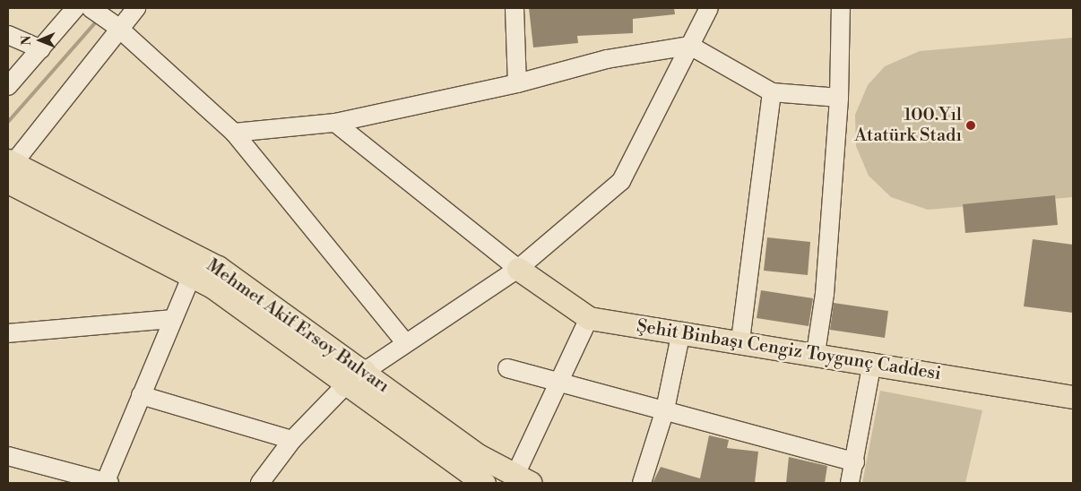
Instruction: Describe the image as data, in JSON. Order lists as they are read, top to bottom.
{
  "streets": {
    "main road": ["Mehmet Akif Ersoy Bulvarı", "Şehit Binbaşı Cengiz Toygunç Caddesi"]
  },
  "places": ["100.Yıl Atatürk Stadı"],
  "north": "left"
}
